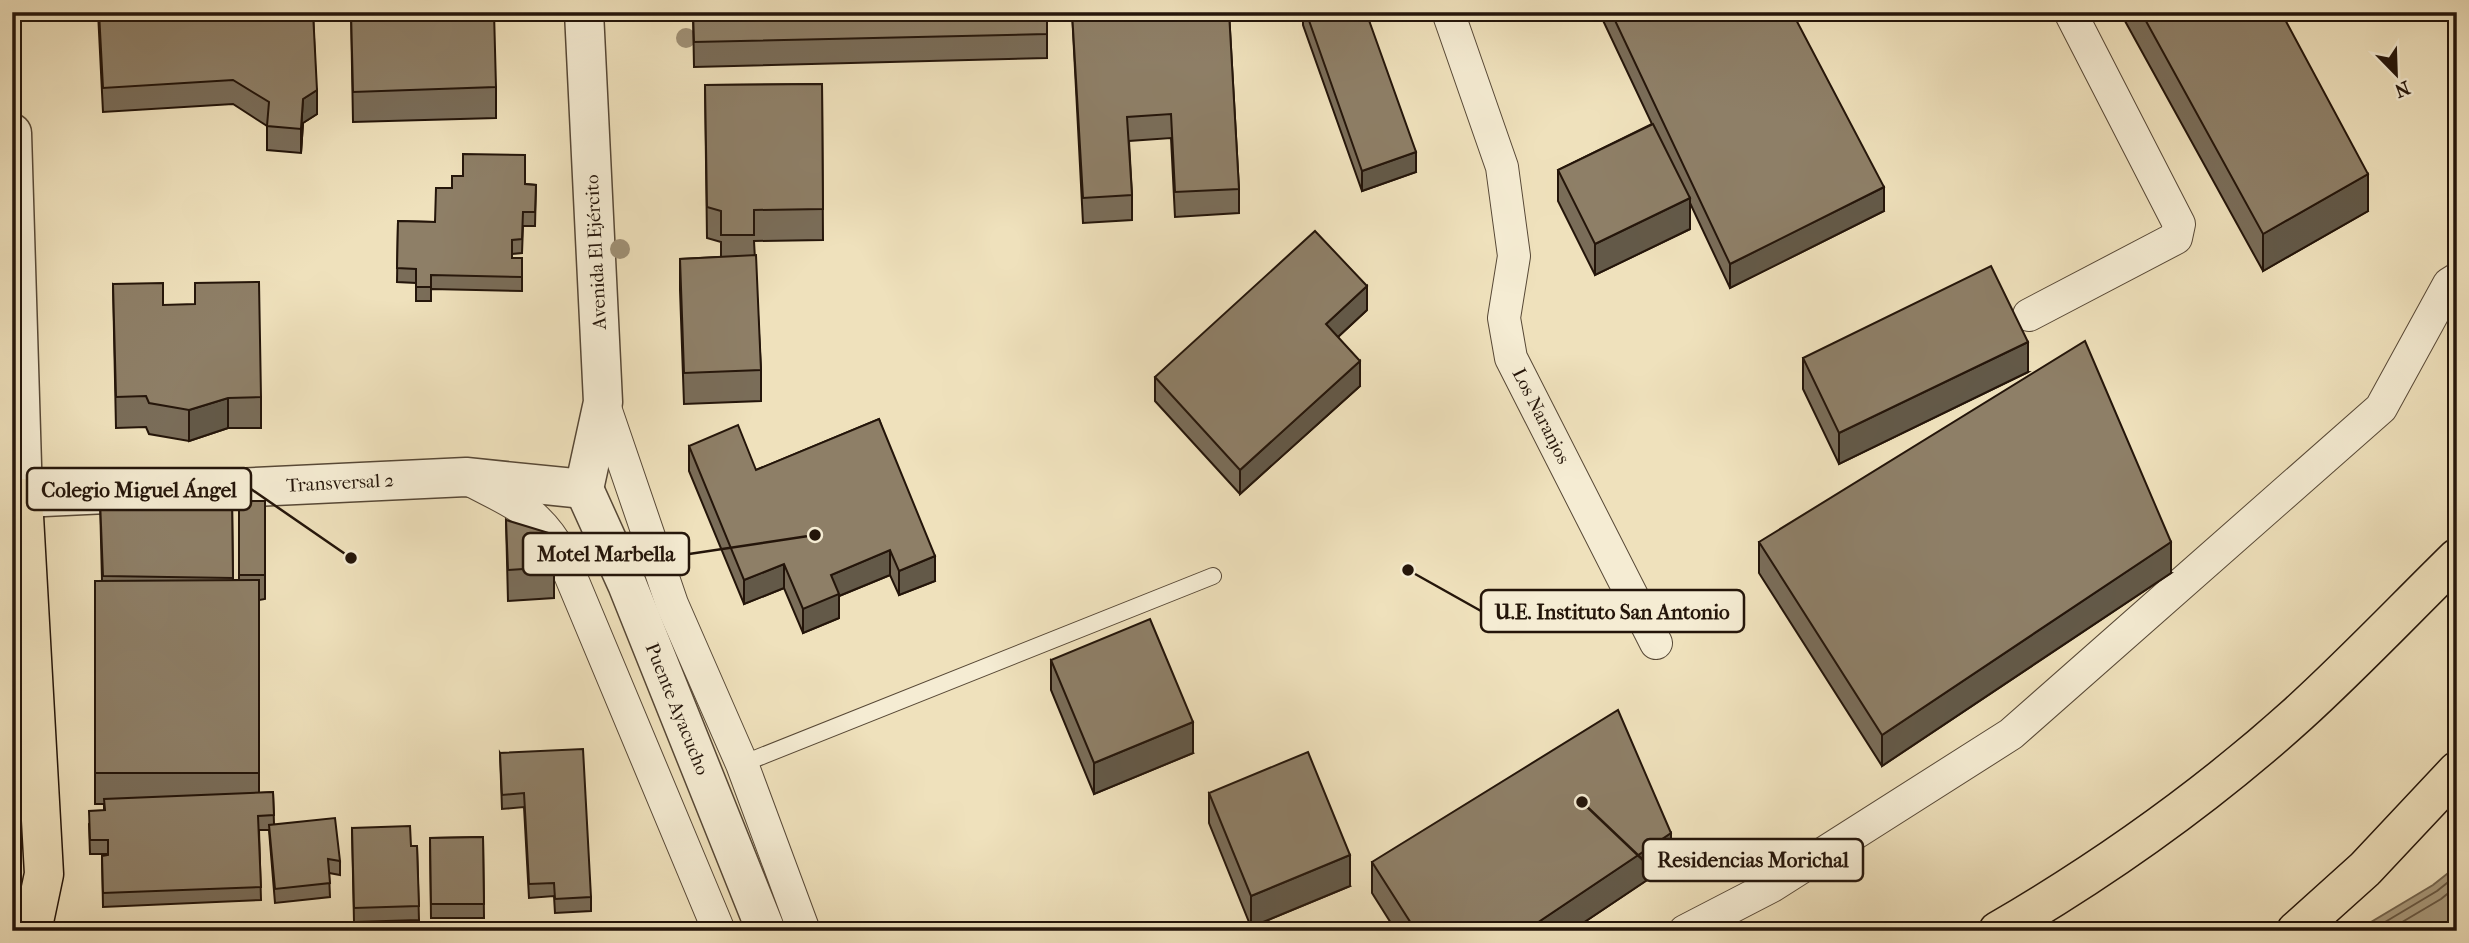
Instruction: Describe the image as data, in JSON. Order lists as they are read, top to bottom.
{
  "streets": {
    "street": [
      "Avenida El Ejército",
      "Los Naranjos",
      "Transversal 2",
      "Puente Ayacucho"
    ]
  },
  "crossings": [
    ["Avenida El Ejército", "Transversal 2"],
    ["Avenida El Ejército", "Puente Ayacucho"],
    ["Transversal 2", "Puente Ayacucho"]
  ],
  "places": [
    "Motel Marbella",
    "Colegio Miguel Ángel",
    "U.E. Instituto San Antonio",
    "Residencias Morichal"
  ],
  "north": "bottom right"
}
